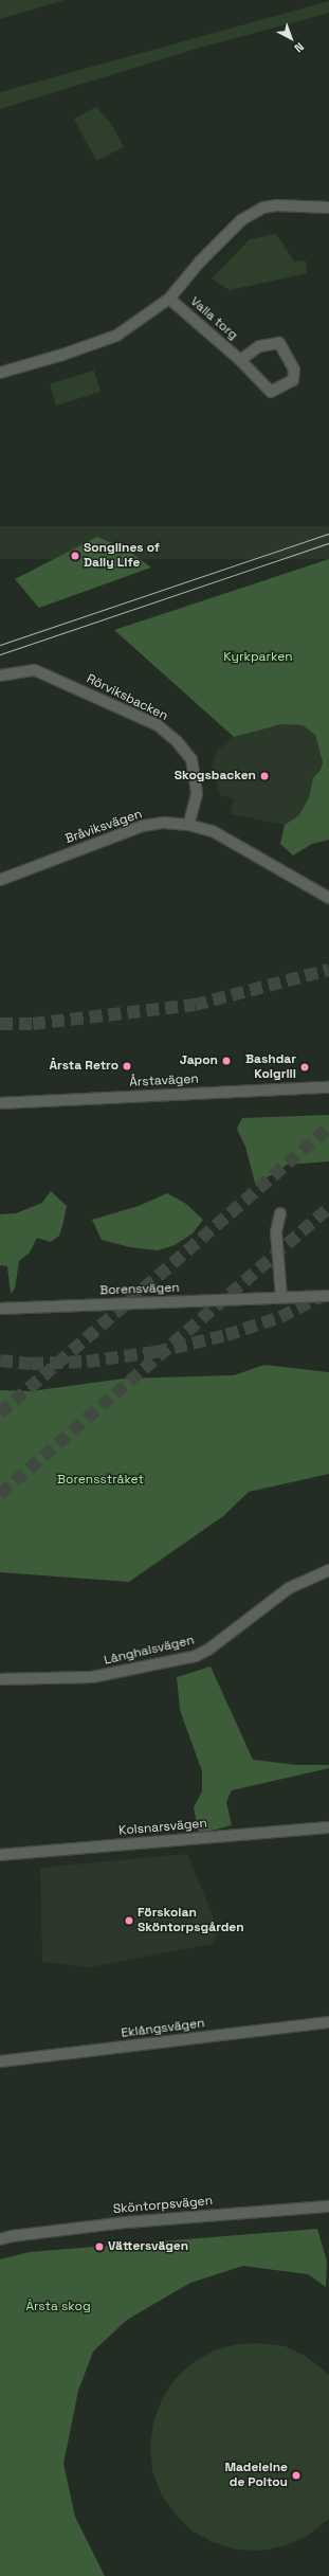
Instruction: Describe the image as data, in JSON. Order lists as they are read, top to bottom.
{
  "streets": {
    "street": [
      "Valla torg",
      "Rörviksbacken",
      "Bråviksvägen",
      "Årstavägen",
      "Borensvägen",
      "Långhalsvägen",
      "Kolsnarsvägen",
      "Eklångsvägen",
      "Sköntorpsvägen"
    ]
  },
  "crossings": [
    ["Rörviksbacken", "Bråviksvägen"]
  ],
  "parks": ["Kyrkparken", "Borensstråket", "Årsta skog"],
  "places": [
    "Songlines of Daily Life",
    "Skogsbacken",
    "Japon",
    "Årsta Retro",
    "Bashdar Kolgrill",
    "Förskolan Sköntorpsgården",
    "Vättersvägen",
    "Madeleine de Poitou"
  ],
  "north": "bottom right"
}
